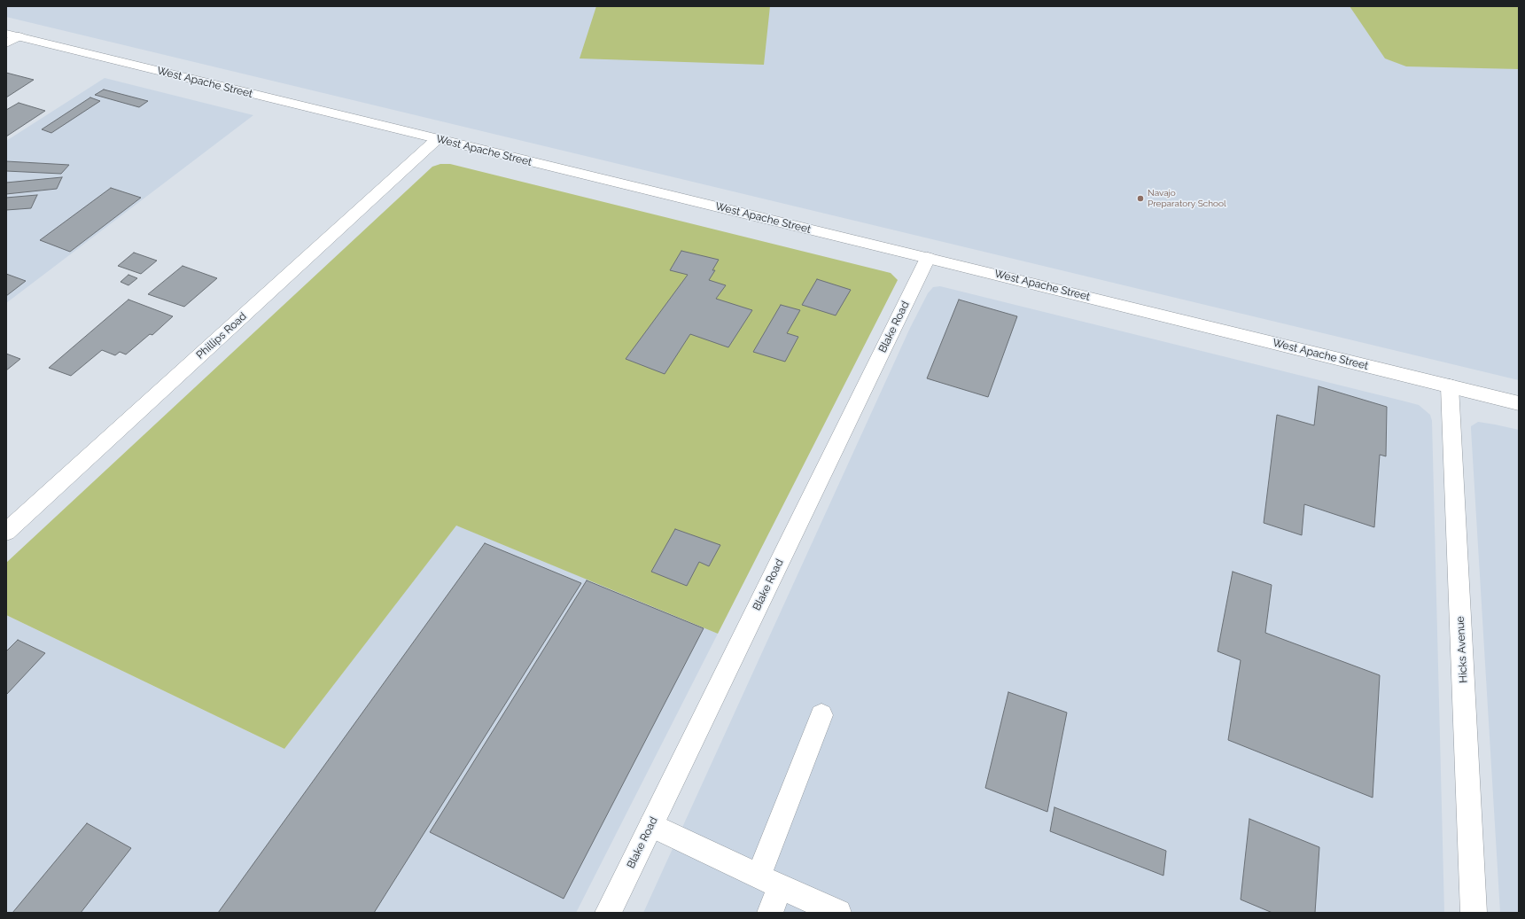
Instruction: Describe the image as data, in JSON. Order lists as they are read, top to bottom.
{
  "streets": {
    "main road": [
      "West Apache Street",
      "Blake Road",
      "Phillips Road",
      "Hicks Avenue"
    ]
  },
  "crossings": [
    ["West Apache Street", "Blake Road"],
    ["West Apache Street", "Phillips Road"],
    ["West Apache Street", "Hicks Avenue"]
  ],
  "places": ["Navajo Preparatory School"]
}
